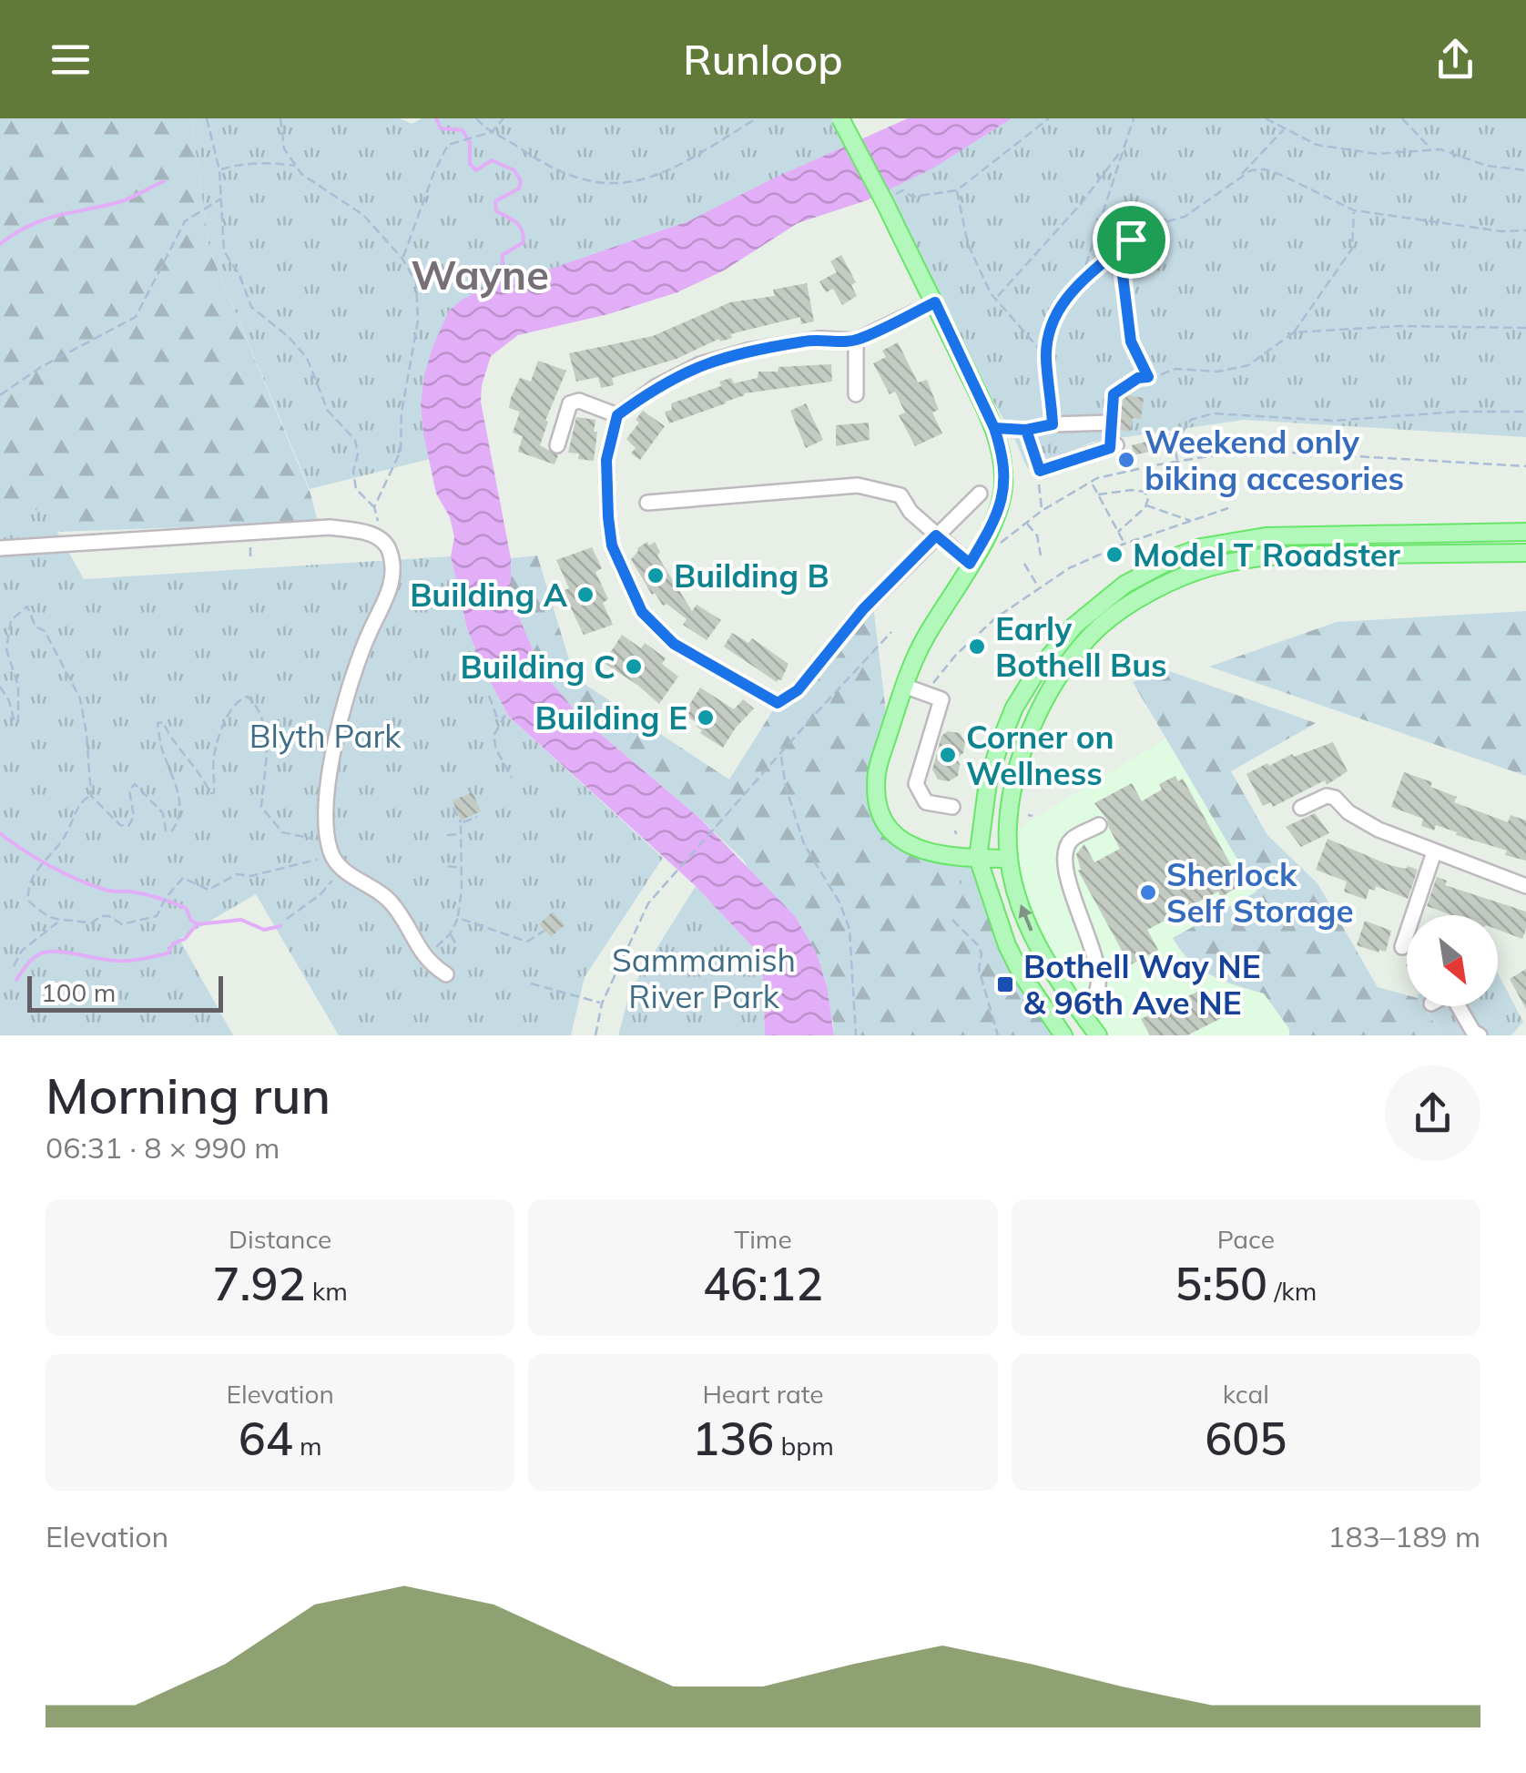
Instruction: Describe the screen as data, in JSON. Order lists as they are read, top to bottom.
{
  "districts": ["Wayne"],
  "parks": ["Blyth Park", "Sammamish River Park"],
  "places": {
    "other": [
      "Weekend only biking accesories",
      "Model T Roadster",
      "Building B",
      "Building A",
      "Early Bothell Bus",
      "Building C",
      "Building E",
      "Corner on Wellness",
      "Sherlock Self Storage"
    ],
    "transit": ["Bothell Way NE & 96th Ave NE"]
  },
  "scale_bar": "100 m",
  "north": "bottom right",
  "page": {
    "header": "Runloop",
    "scale": "100 m",
    "heading": ["Morning run", "06:31 · 8 × 990 m"],
    "stats": [
      ["Distance", "7.92 km"],
      ["Time", "46:12"],
      ["Pace", "5:50 /km"],
      ["Elevation", "64 m"],
      ["Heart rate", "136 bpm"],
      ["kcal", "605"]
    ],
    "chart": ["Elevation", "183–189 m"]
  }
}
